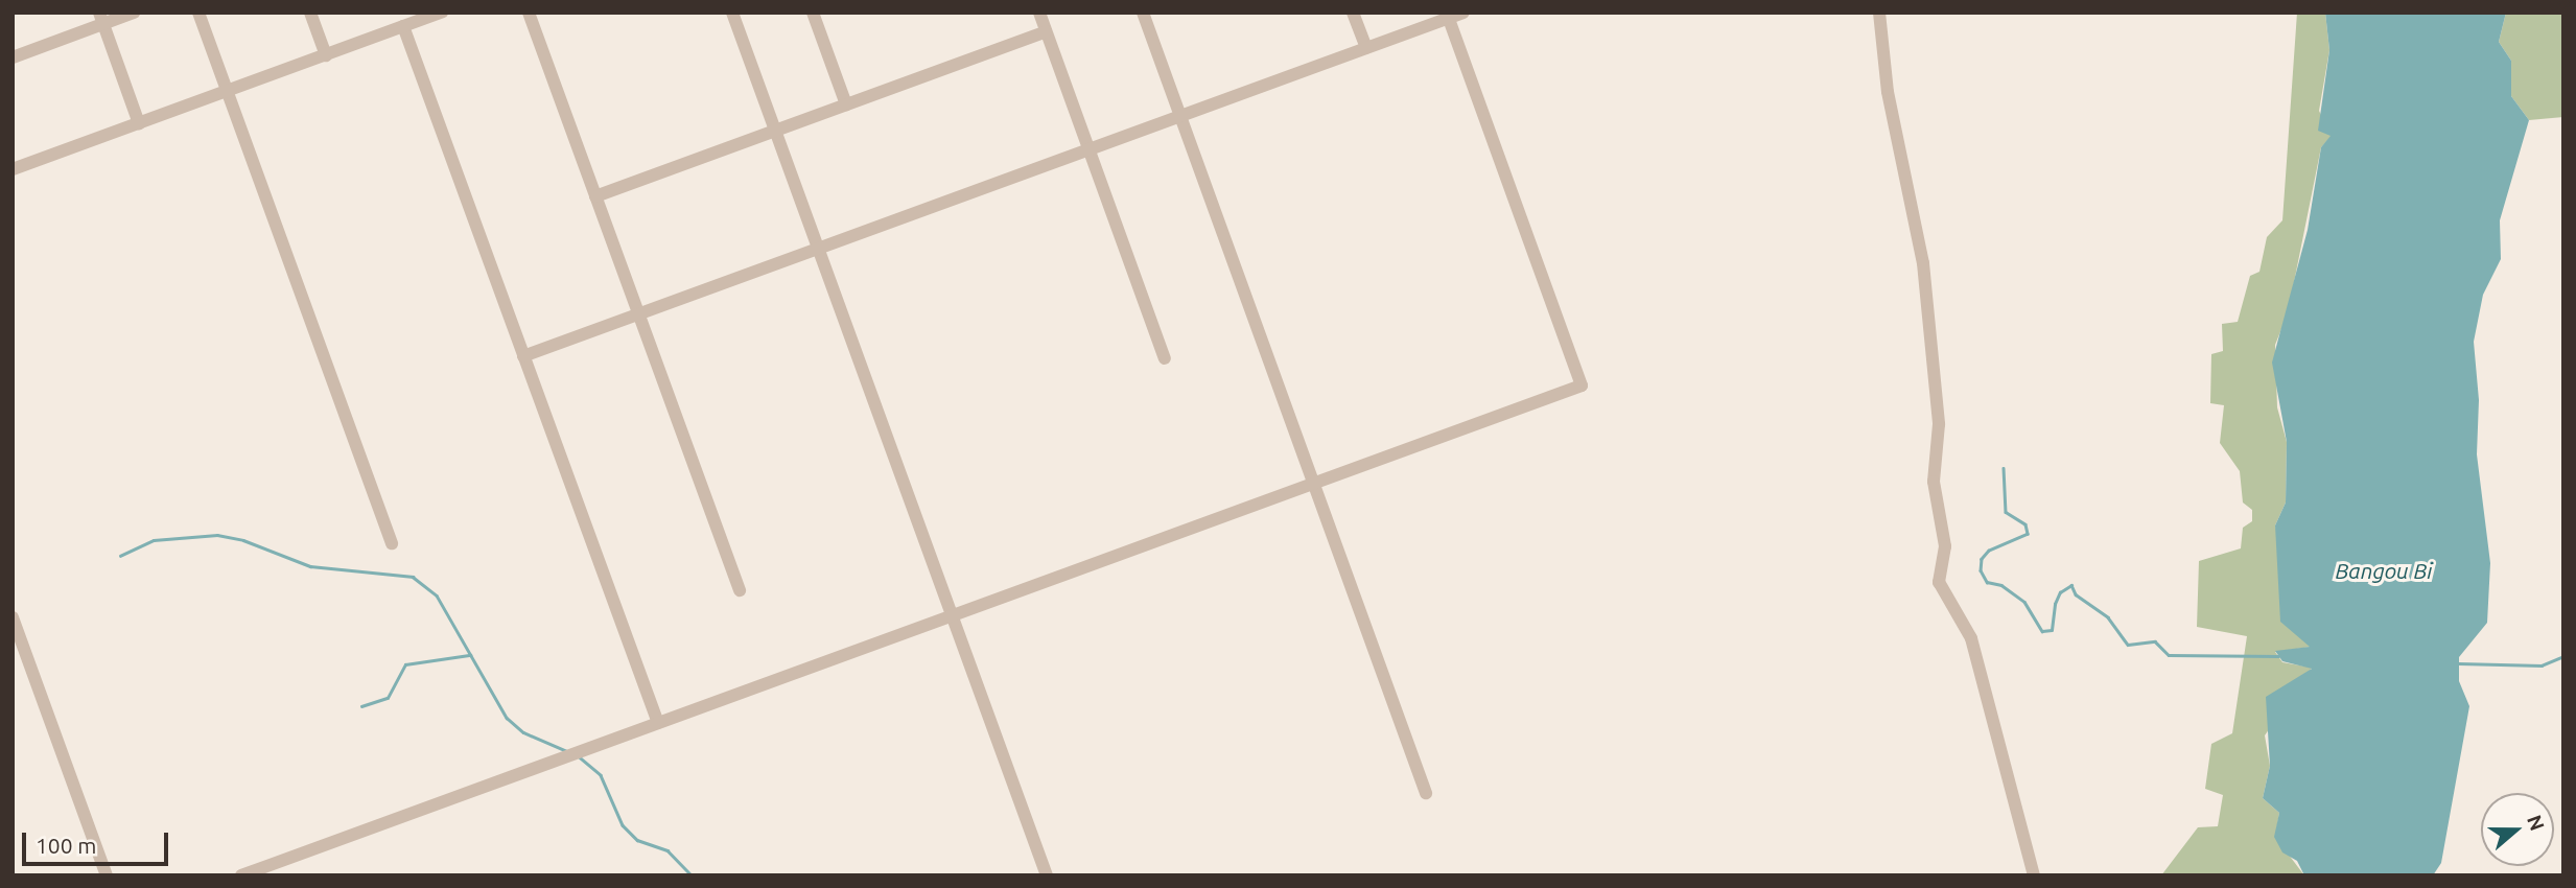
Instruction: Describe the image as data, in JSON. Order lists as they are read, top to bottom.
{
  "water": ["Bangou Bi"],
  "scale_bar": "100 m",
  "north": "right"
}
